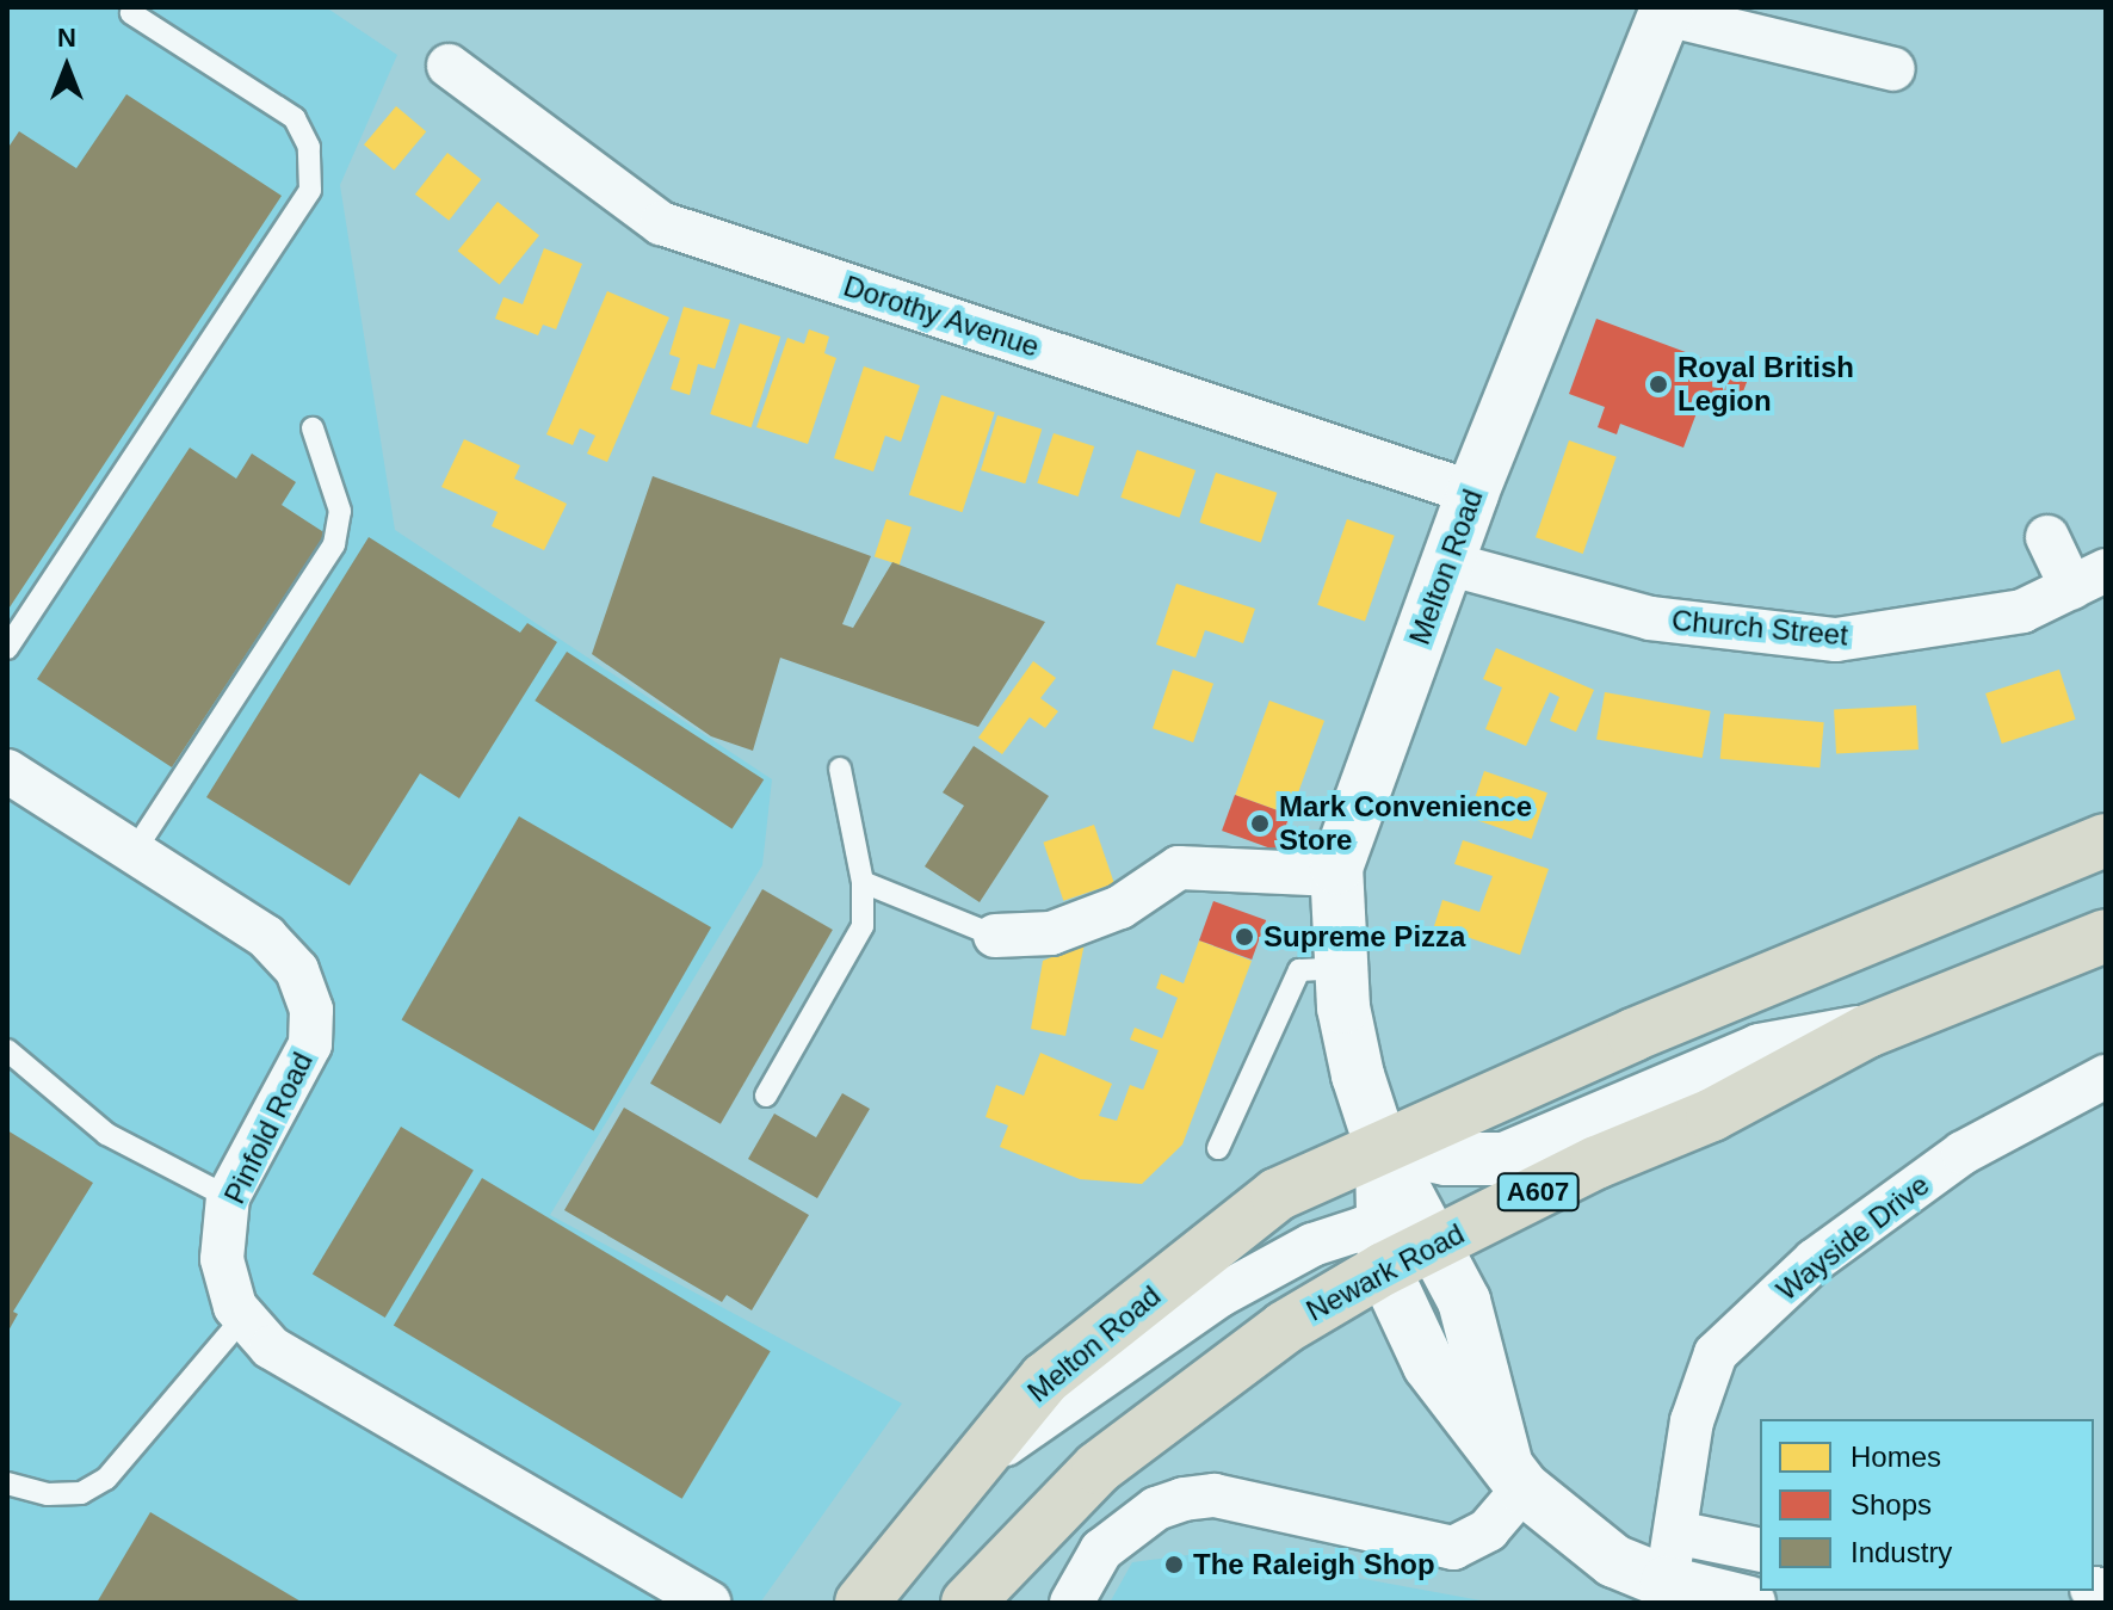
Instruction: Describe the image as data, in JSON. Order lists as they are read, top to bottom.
{
  "streets": {
    "highway": ["Melton Road", "A607", "Newark Road"],
    "street": [
      "Dorothy Avenue",
      "Church Street",
      "Pinfold Road",
      "Wayside Drive"
    ]
  },
  "crossings": [
    ["Dorothy Avenue", "Melton Road"],
    ["Melton Road", "Church Street"],
    ["Melton Road", "A607"],
    ["A607", "Newark Road"]
  ],
  "places": [
    "Royal British Legion",
    "Mark Convenience Store",
    "Supreme Pizza",
    "The Raleigh Shop"
  ],
  "legend": ["Homes", "Shops", "Industry"],
  "north": "top"
}
